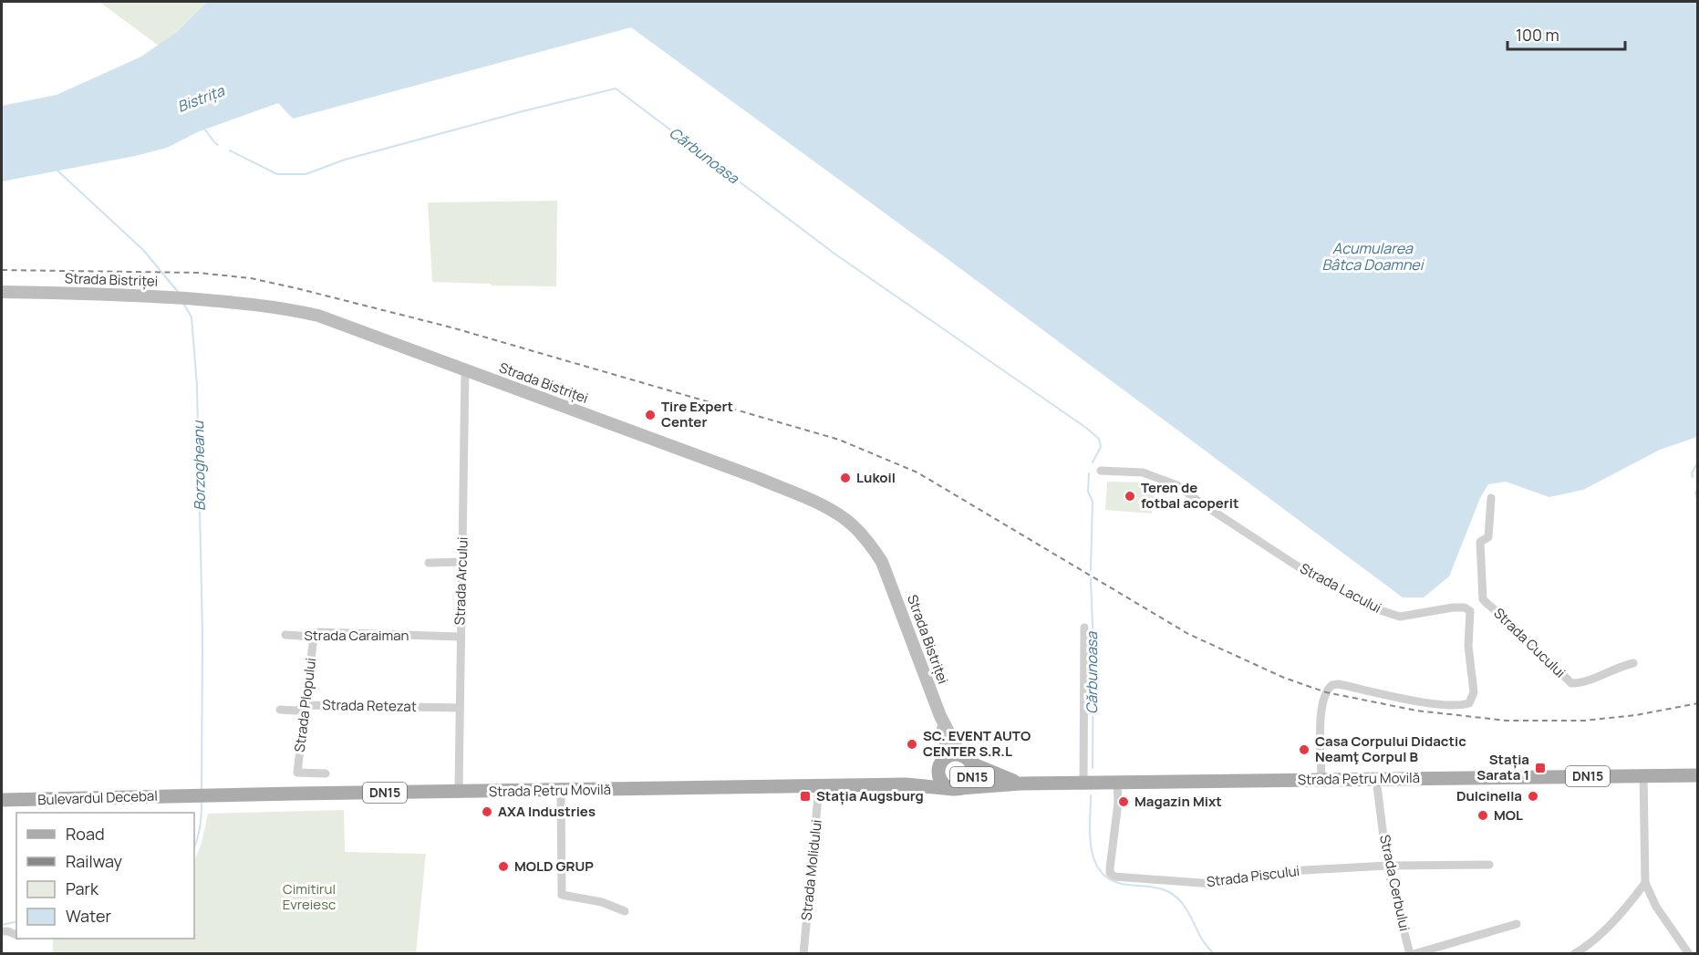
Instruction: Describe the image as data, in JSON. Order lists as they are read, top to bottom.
{
  "streets": {
    "main road": [
      "Strada Bistriței",
      "DN15",
      "Strada Petru Movilă",
      "Bulevardul Decebal"
    ],
    "street": [
      "Strada Arcului",
      "Strada Lacului",
      "Strada Caraiman",
      "Strada Cucului",
      "Strada Plopului",
      "Strada Retezat",
      "Strada Molidului",
      "Strada Piscului",
      "Strada Cerbului"
    ]
  },
  "crossings": [
    ["Strada Bistriței", "Strada Arcului"],
    ["Strada Bistriței", "DN15"],
    ["Strada Bistriței", "Strada Petru Movilă"],
    ["Strada Arcului", "Strada Caraiman"],
    ["Strada Arcului", "Strada Retezat"],
    ["Strada Arcului", "Strada Petru Movilă"],
    ["Strada Caraiman", "Strada Plopului"],
    ["Strada Plopului", "Strada Retezat"],
    ["DN15", "Strada Petru Movilă"],
    ["Strada Petru Movilă", "Bulevardul Decebal"],
    ["Strada Petru Movilă", "Strada Molidului"],
    ["Strada Petru Movilă", "Strada Piscului"],
    ["Strada Petru Movilă", "Strada Cerbului"],
    ["Strada Piscului", "Strada Cerbului"]
  ],
  "water": [
    "Bistrița",
    "Cărbunoasa",
    "Acumularea Bâtca Doamnei",
    "Borzogheanu"
  ],
  "parks": ["Cimitirul Evreiesc"],
  "places": {
    "other": [
      "Tire Expert Center",
      "Lukoil",
      "Teren de fotbal acoperit",
      "SC. EVENT AUTO CENTER S.R.L",
      "Casa Corpului Didactic Neamţ Corpul B",
      "Dulcinella",
      "Magazin Mixt",
      "AXA Industries",
      "MOL",
      "MOLD GRUP"
    ],
    "transit": ["Stația Sarata 1", "Stația Augsburg"]
  },
  "legend": [
    "Road",
    "Railway",
    "Park",
    "Water"
  ],
  "scale_bar": "100 m"
}
